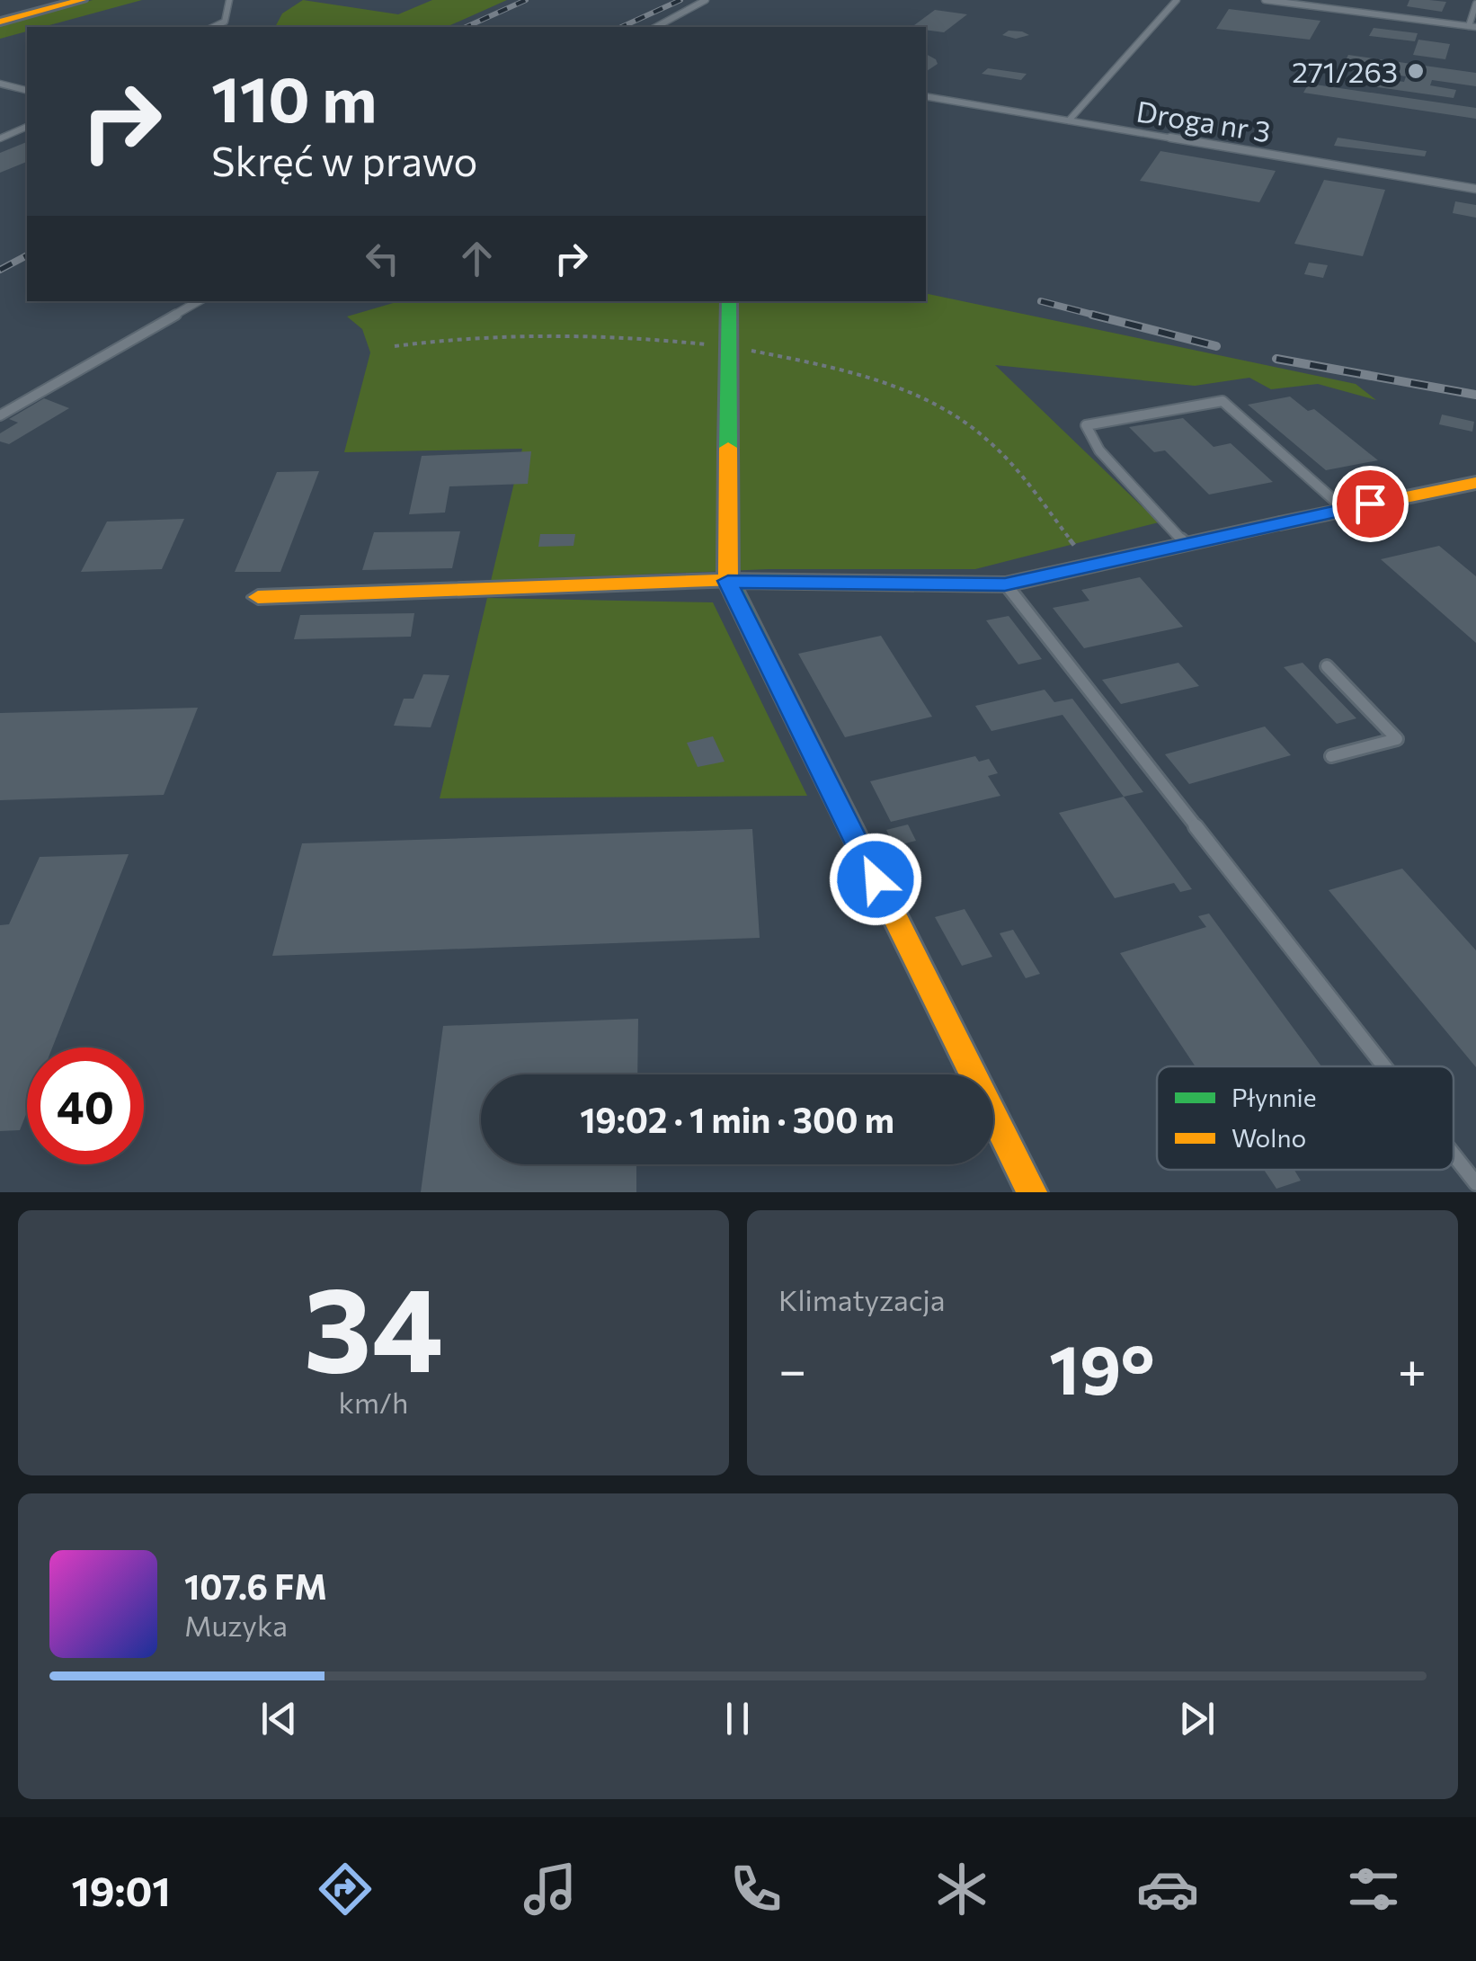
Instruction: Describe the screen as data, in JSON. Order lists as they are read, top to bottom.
{
  "streets": {
    "lane": ["Droga nr 3"]
  },
  "places": ["271/263"],
  "legend": ["Płynnie", "Wolno"],
  "page": {
    "turn": ["110 m", "Skręć w prawo"],
    "limit": "40",
    "trip": "19:02 · 1 min · 300 m",
    "tile": [
      ["34", "km/h"],
      "Klimatyzacja"
    ],
    "heat": ["−", "19°", "+"],
    "song": ["107.6 FM", "Muzyka"],
    "tabs": "19:01"
  }
}
